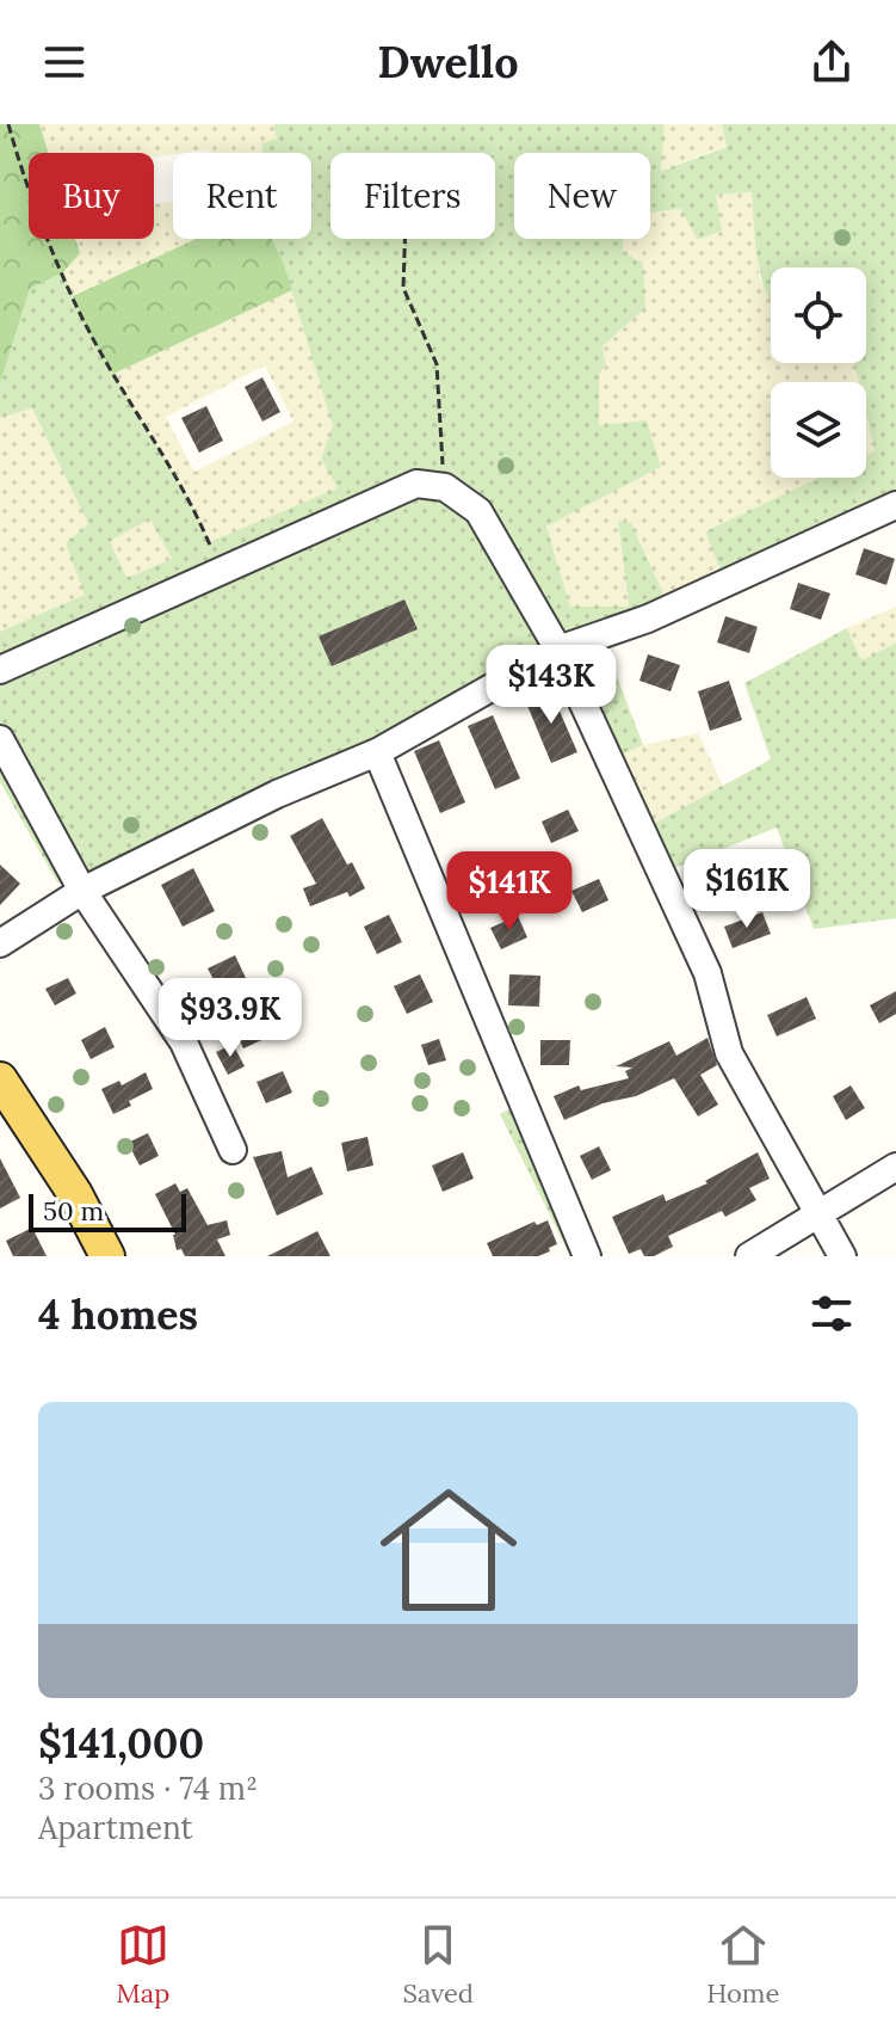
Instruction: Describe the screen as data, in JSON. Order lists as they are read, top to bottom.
{
  "scale_bar": "50 m",
  "page": {
    "header": "Dwello",
    "chip": [
      "Buy",
      "Rent",
      "Filters",
      "New"
    ],
    "price": [
      "$143K",
      "$161K",
      "$141K",
      "$93.9K"
    ],
    "scale": "50 m",
    "heading": "4 homes",
    "list": [
      {
        "name": "$141,000",
        "note": "3 rooms · 74 m² · Apartment"
      }
    ],
    "tabs": ["Map", "Saved", "Home"]
  }
}
